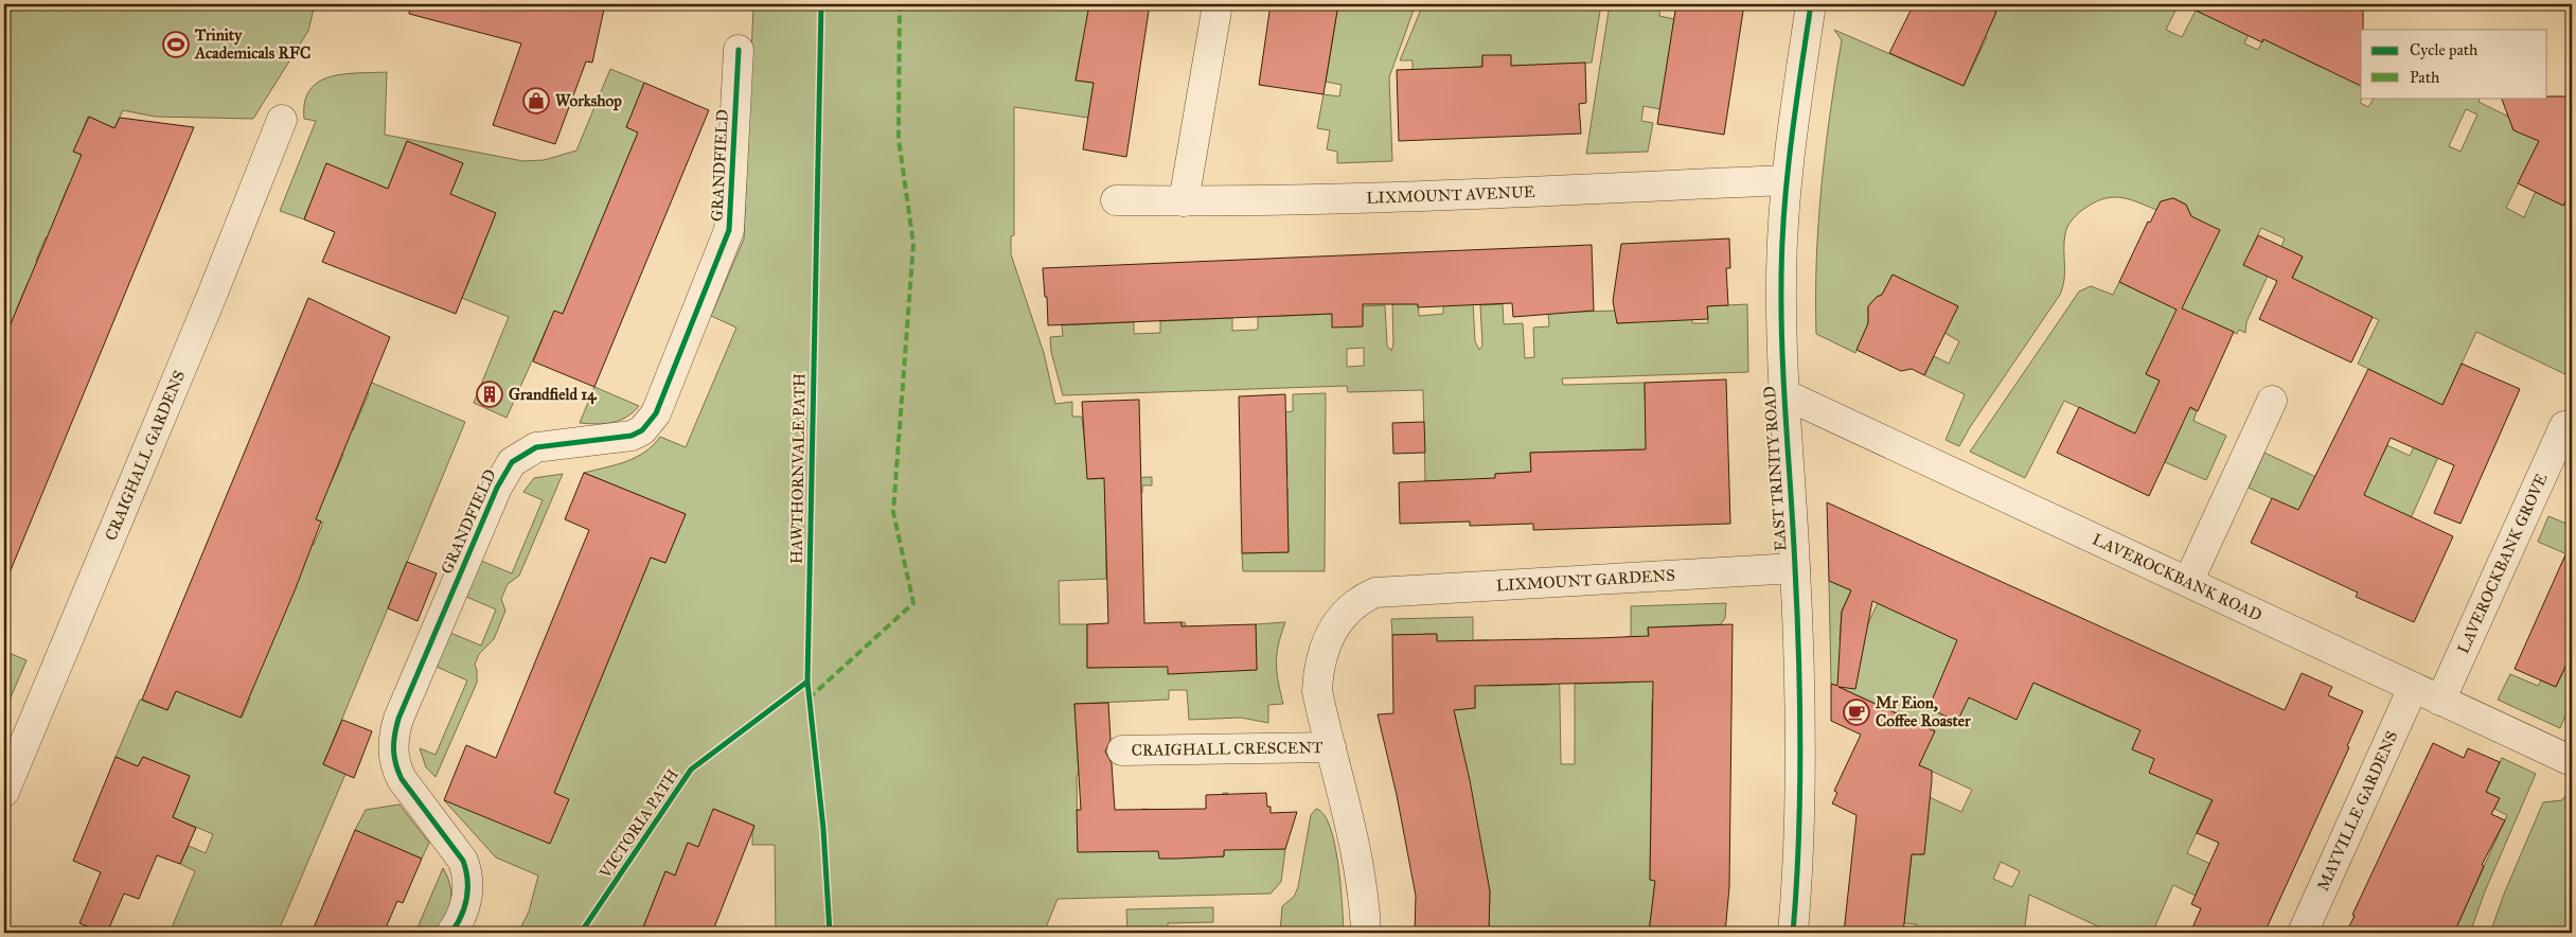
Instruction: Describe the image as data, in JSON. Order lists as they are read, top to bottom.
{
  "streets": {
    "street": [
      "GRANDFIELD",
      "LIXMOUNT AVENUE",
      "CRAIGHALL GARDENS",
      "EAST TRINITY ROAD",
      "LAVEROCKBANK GROVE",
      "LAVEROCKBANK ROAD",
      "LIXMOUNT GARDENS",
      "CRAIGHALL CRESCENT",
      "MAYVILLE GARDENS"
    ],
    "cycle path": ["HAWTHORNVALE PATH", "VICTORIA PATH"]
  },
  "crossings": [
    ["LIXMOUNT AVENUE", "EAST TRINITY ROAD"],
    ["EAST TRINITY ROAD", "LAVEROCKBANK ROAD"],
    ["EAST TRINITY ROAD", "LIXMOUNT GARDENS"],
    ["LAVEROCKBANK GROVE", "LAVEROCKBANK ROAD"],
    ["LAVEROCKBANK ROAD", "MAYVILLE GARDENS"],
    ["LIXMOUNT GARDENS", "CRAIGHALL CRESCENT"]
  ],
  "places": {
    "sports": ["Trinity Academicals RFC"],
    "shop": ["Workshop"],
    "building": ["Grandfield 14"],
    "cafe": ["Mr Eion, Coffee Roaster"]
  },
  "legend": ["Cycle path", "Path"]
}
